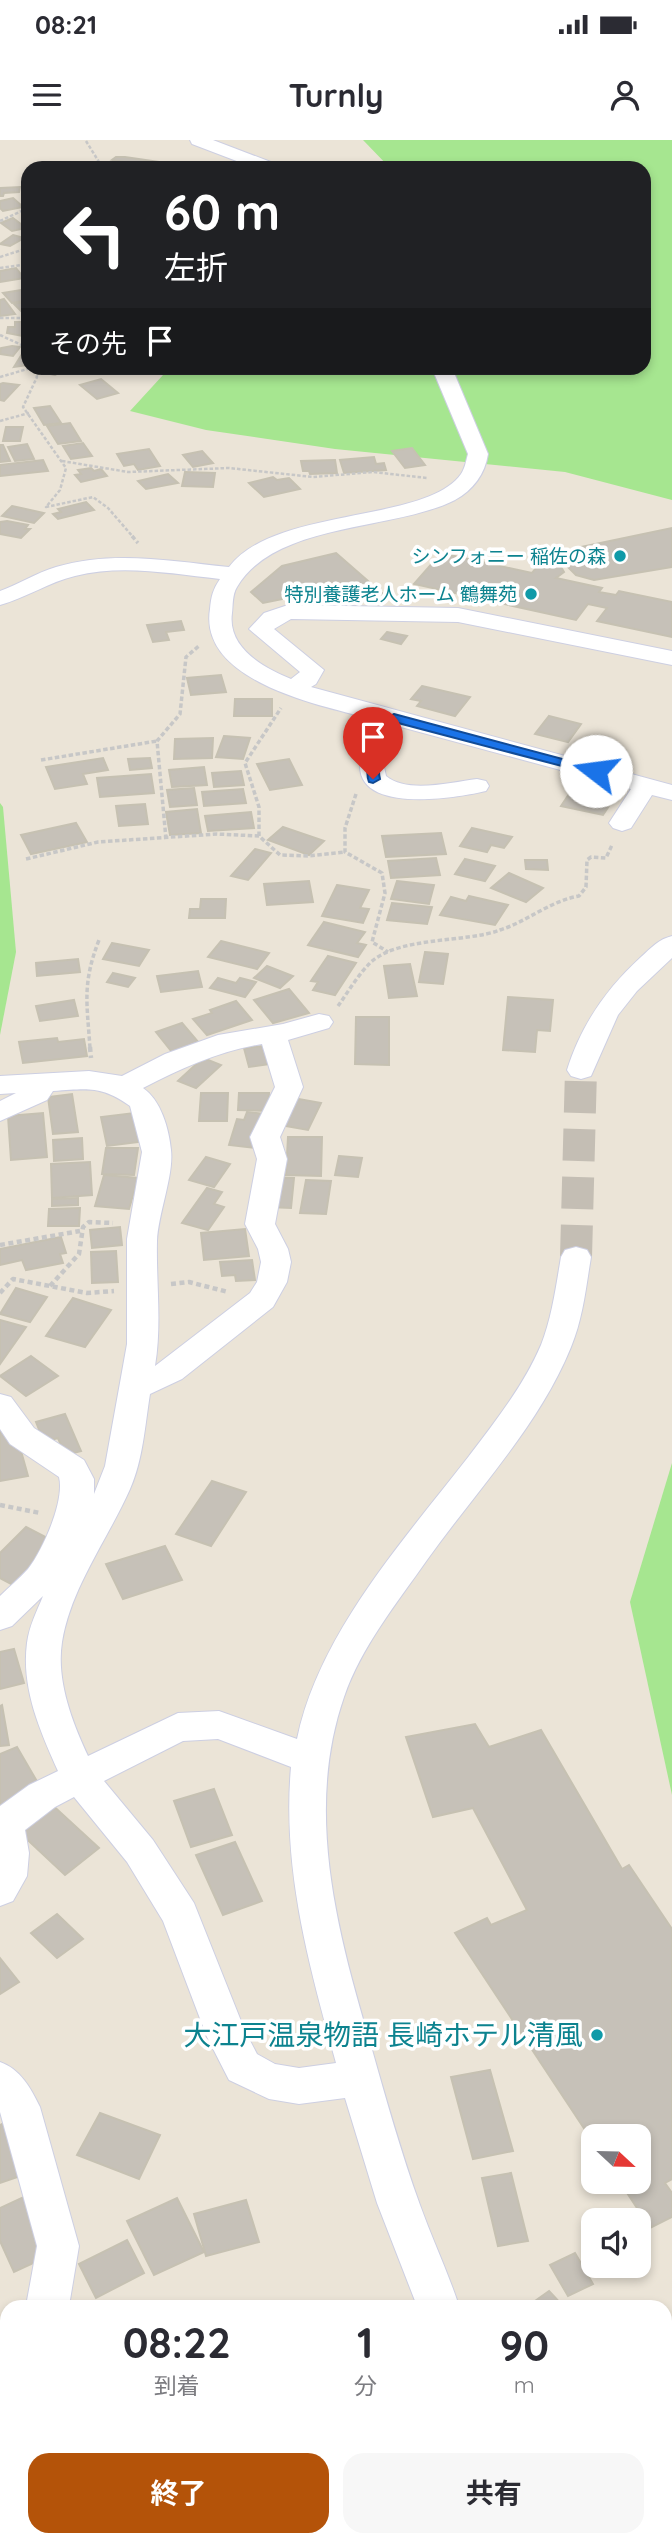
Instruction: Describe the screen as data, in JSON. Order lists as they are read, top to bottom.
{
  "places": ["シンフォニー 稲佐の森", "特別養護老人ホーム 鶴舞苑", "大江戸温泉物語 長崎ホテル清風"],
  "north": "right",
  "page": {
    "status": "08:21",
    "header": "Turnly",
    "turn": ["60 m", "左折"],
    "then": "その先",
    "eta": [
      "08:22",
      "到着",
      "1",
      "分",
      "90",
      "m"
    ],
    "buttons": ["終了", "共有"]
  }
}
